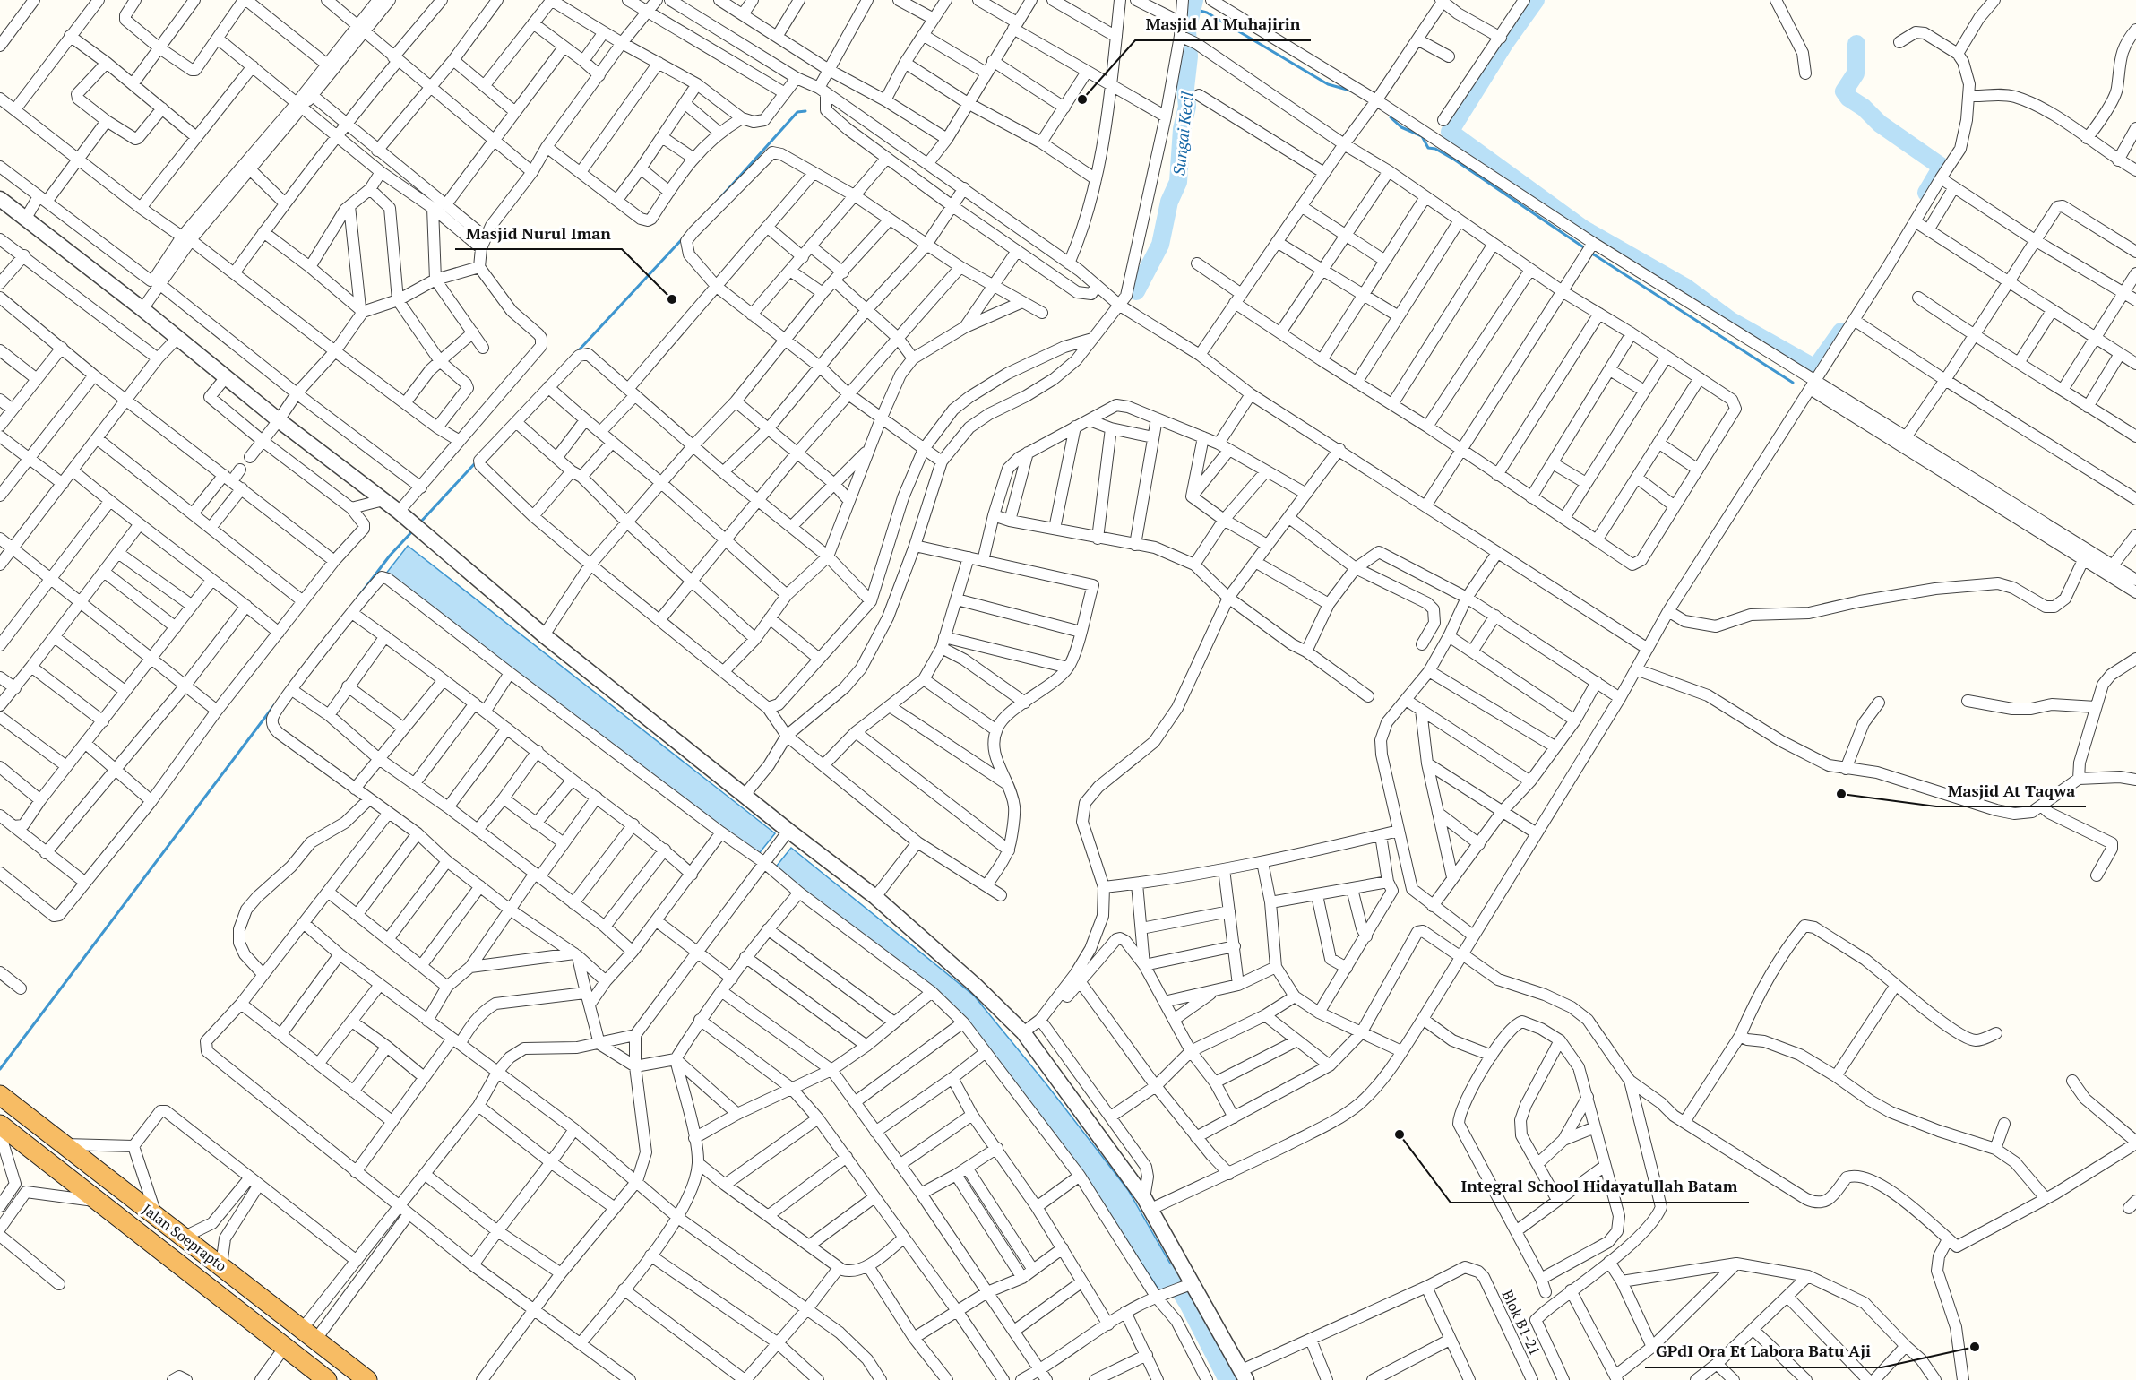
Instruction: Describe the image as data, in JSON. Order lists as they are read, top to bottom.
{
  "streets": {
    "highway": ["Jalan Soeprapto"],
    "street": ["Blok B1-21"]
  },
  "water": ["Sungai Kecil"],
  "places": [
    "Masjid Al Muhajirin",
    "Masjid Nurul Iman",
    "Masjid At Taqwa",
    "Integral School Hidayatullah Batam",
    "GPdI Ora Et Labora Batu Aji"
  ]
}
